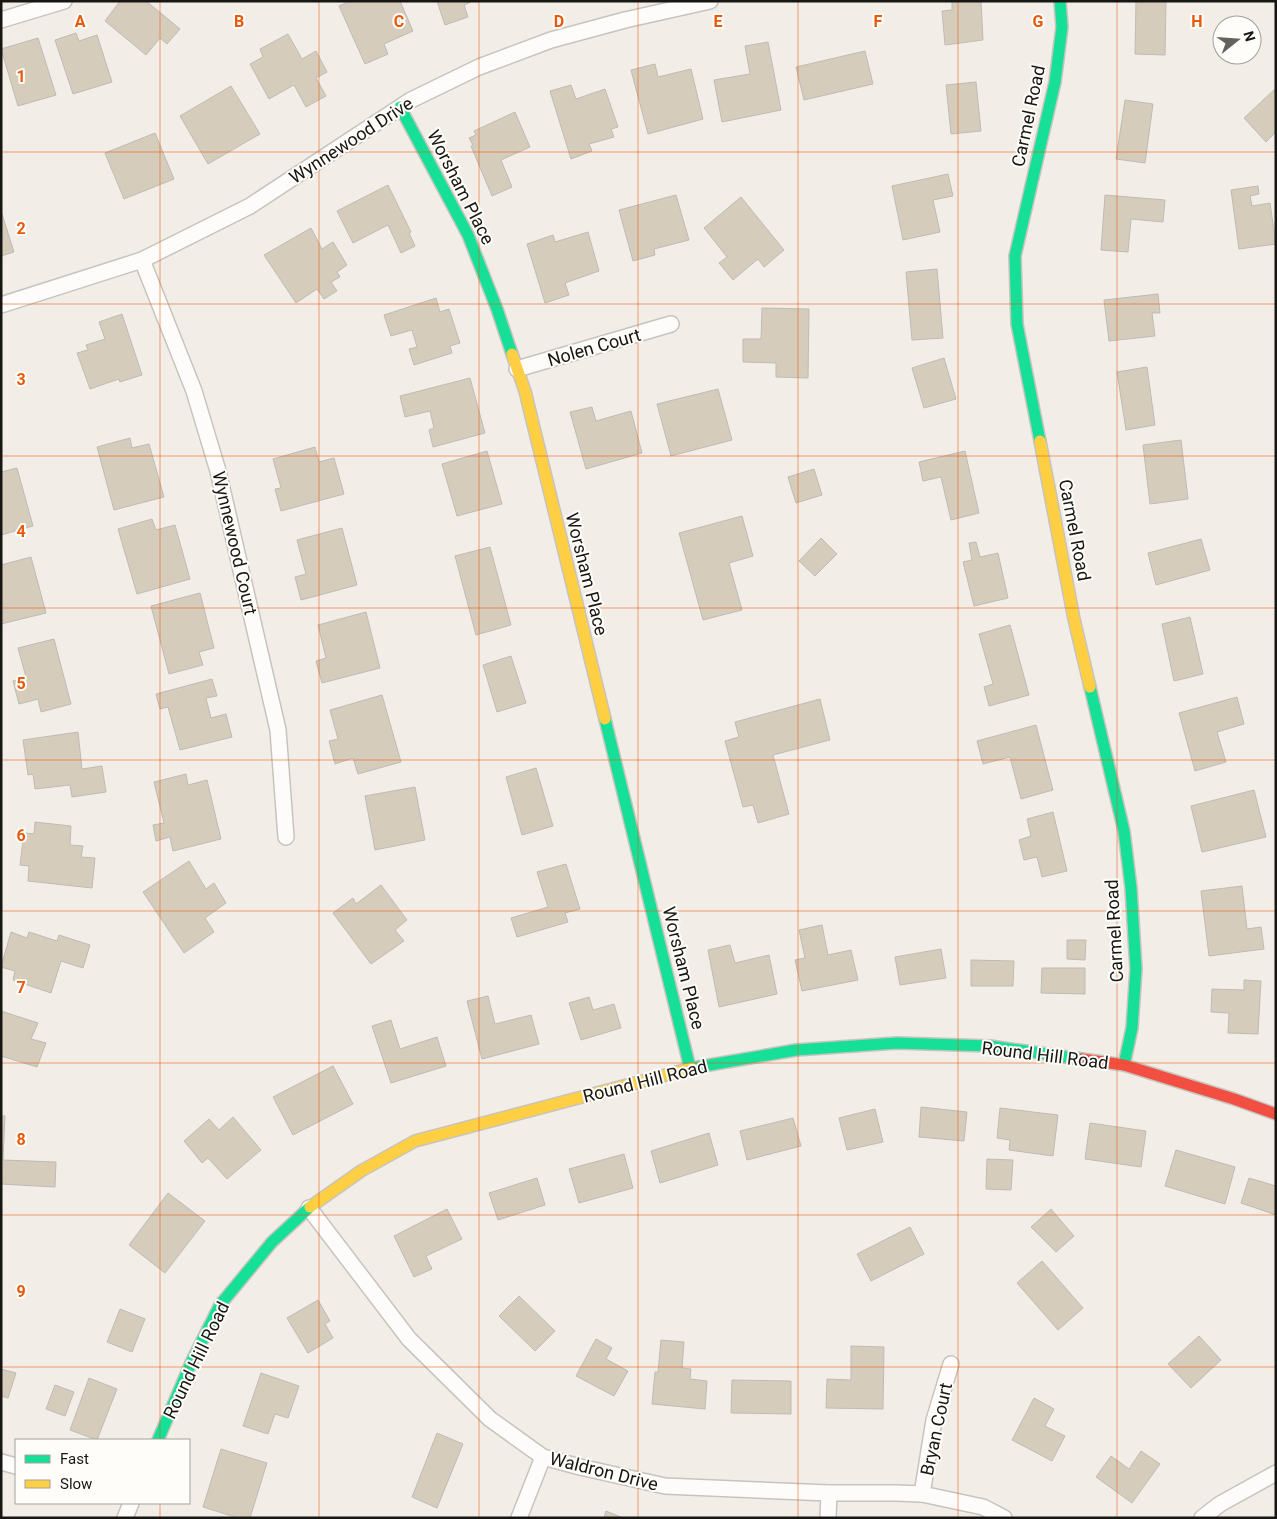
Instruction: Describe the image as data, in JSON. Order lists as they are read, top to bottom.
{
  "streets": {
    "street": [
      "Carmel Road",
      "Wynnewood Drive",
      "Worsham Place",
      "Nolen Court",
      "Wynnewood Court",
      "Round Hill Road",
      "Bryan Court",
      "Waldron Drive"
    ]
  },
  "crossings": [
    ["Carmel Road", "Round Hill Road"],
    ["Wynnewood Drive", "Worsham Place"],
    ["Wynnewood Drive", "Wynnewood Court"],
    ["Worsham Place", "Nolen Court"],
    ["Worsham Place", "Round Hill Road"],
    ["Round Hill Road", "Waldron Drive"],
    ["Bryan Court", "Waldron Drive"]
  ],
  "legend": ["Fast", "Slow"],
  "north": "right",
  "grid": {
    "columns": [
      "A",
      "B",
      "C",
      "D",
      "E",
      "F",
      "G",
      "H"
    ],
    "rows": [
      "1",
      "2",
      "3",
      "4",
      "5",
      "6",
      "7",
      "8",
      "9"
    ]
  }
}
